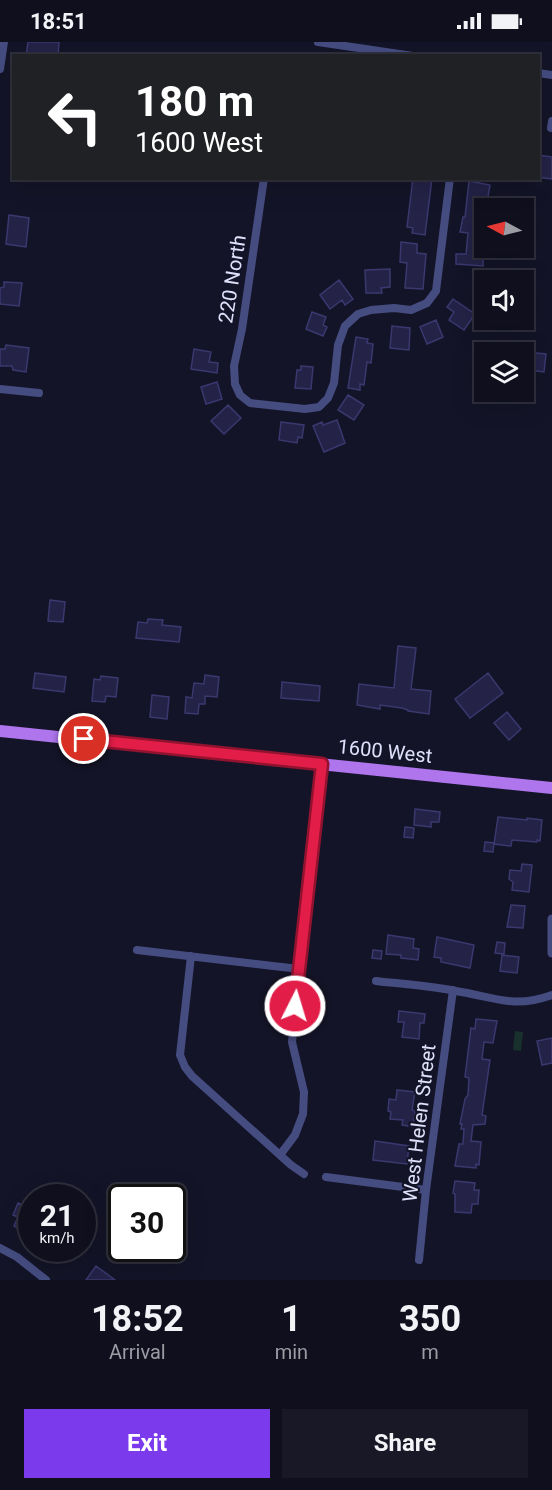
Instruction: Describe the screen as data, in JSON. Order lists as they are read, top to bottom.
{
  "streets": {
    "main road": ["1600 West"],
    "street": ["220 North", "West Helen Street"]
  },
  "north": "left",
  "page": {
    "status": "18:51",
    "turn": ["180 m", "1600 West"],
    "speed": "21 km/h",
    "limit": "30",
    "eta": [
      "18:52",
      "Arrival",
      "1",
      "min",
      "350",
      "m"
    ],
    "buttons": ["Exit", "Share"]
  }
}
